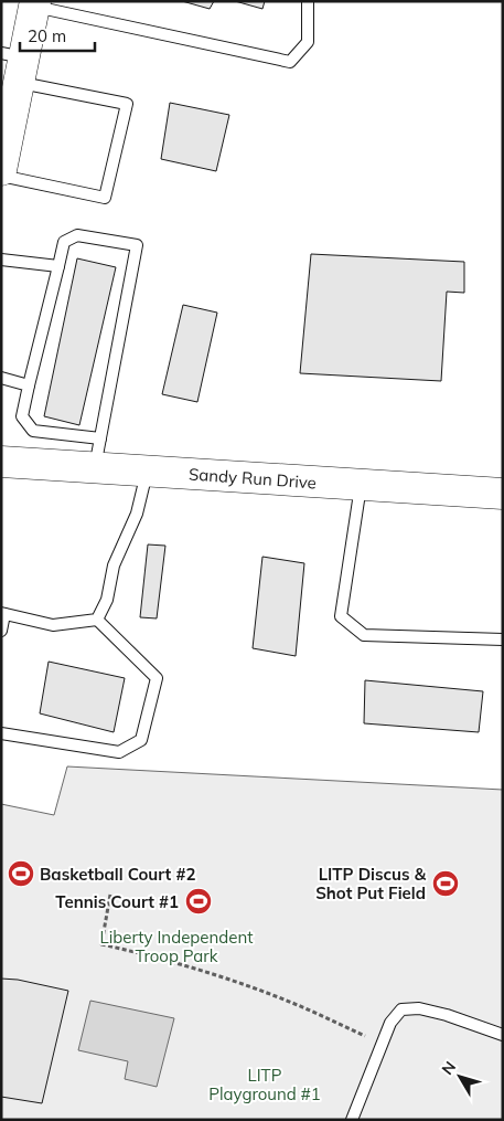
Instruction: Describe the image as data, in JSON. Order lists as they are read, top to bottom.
{
  "streets": {
    "main road": ["Sandy Run Drive"]
  },
  "parks": ["Liberty Independent Troop Park", "LITP Playground #1"],
  "places": {
    "sports": ["Basketball Court #2", "LITP Discus & Shot Put Field", "Tennis Court #1"]
  },
  "scale_bar": "20 m",
  "north": "top left"
}
